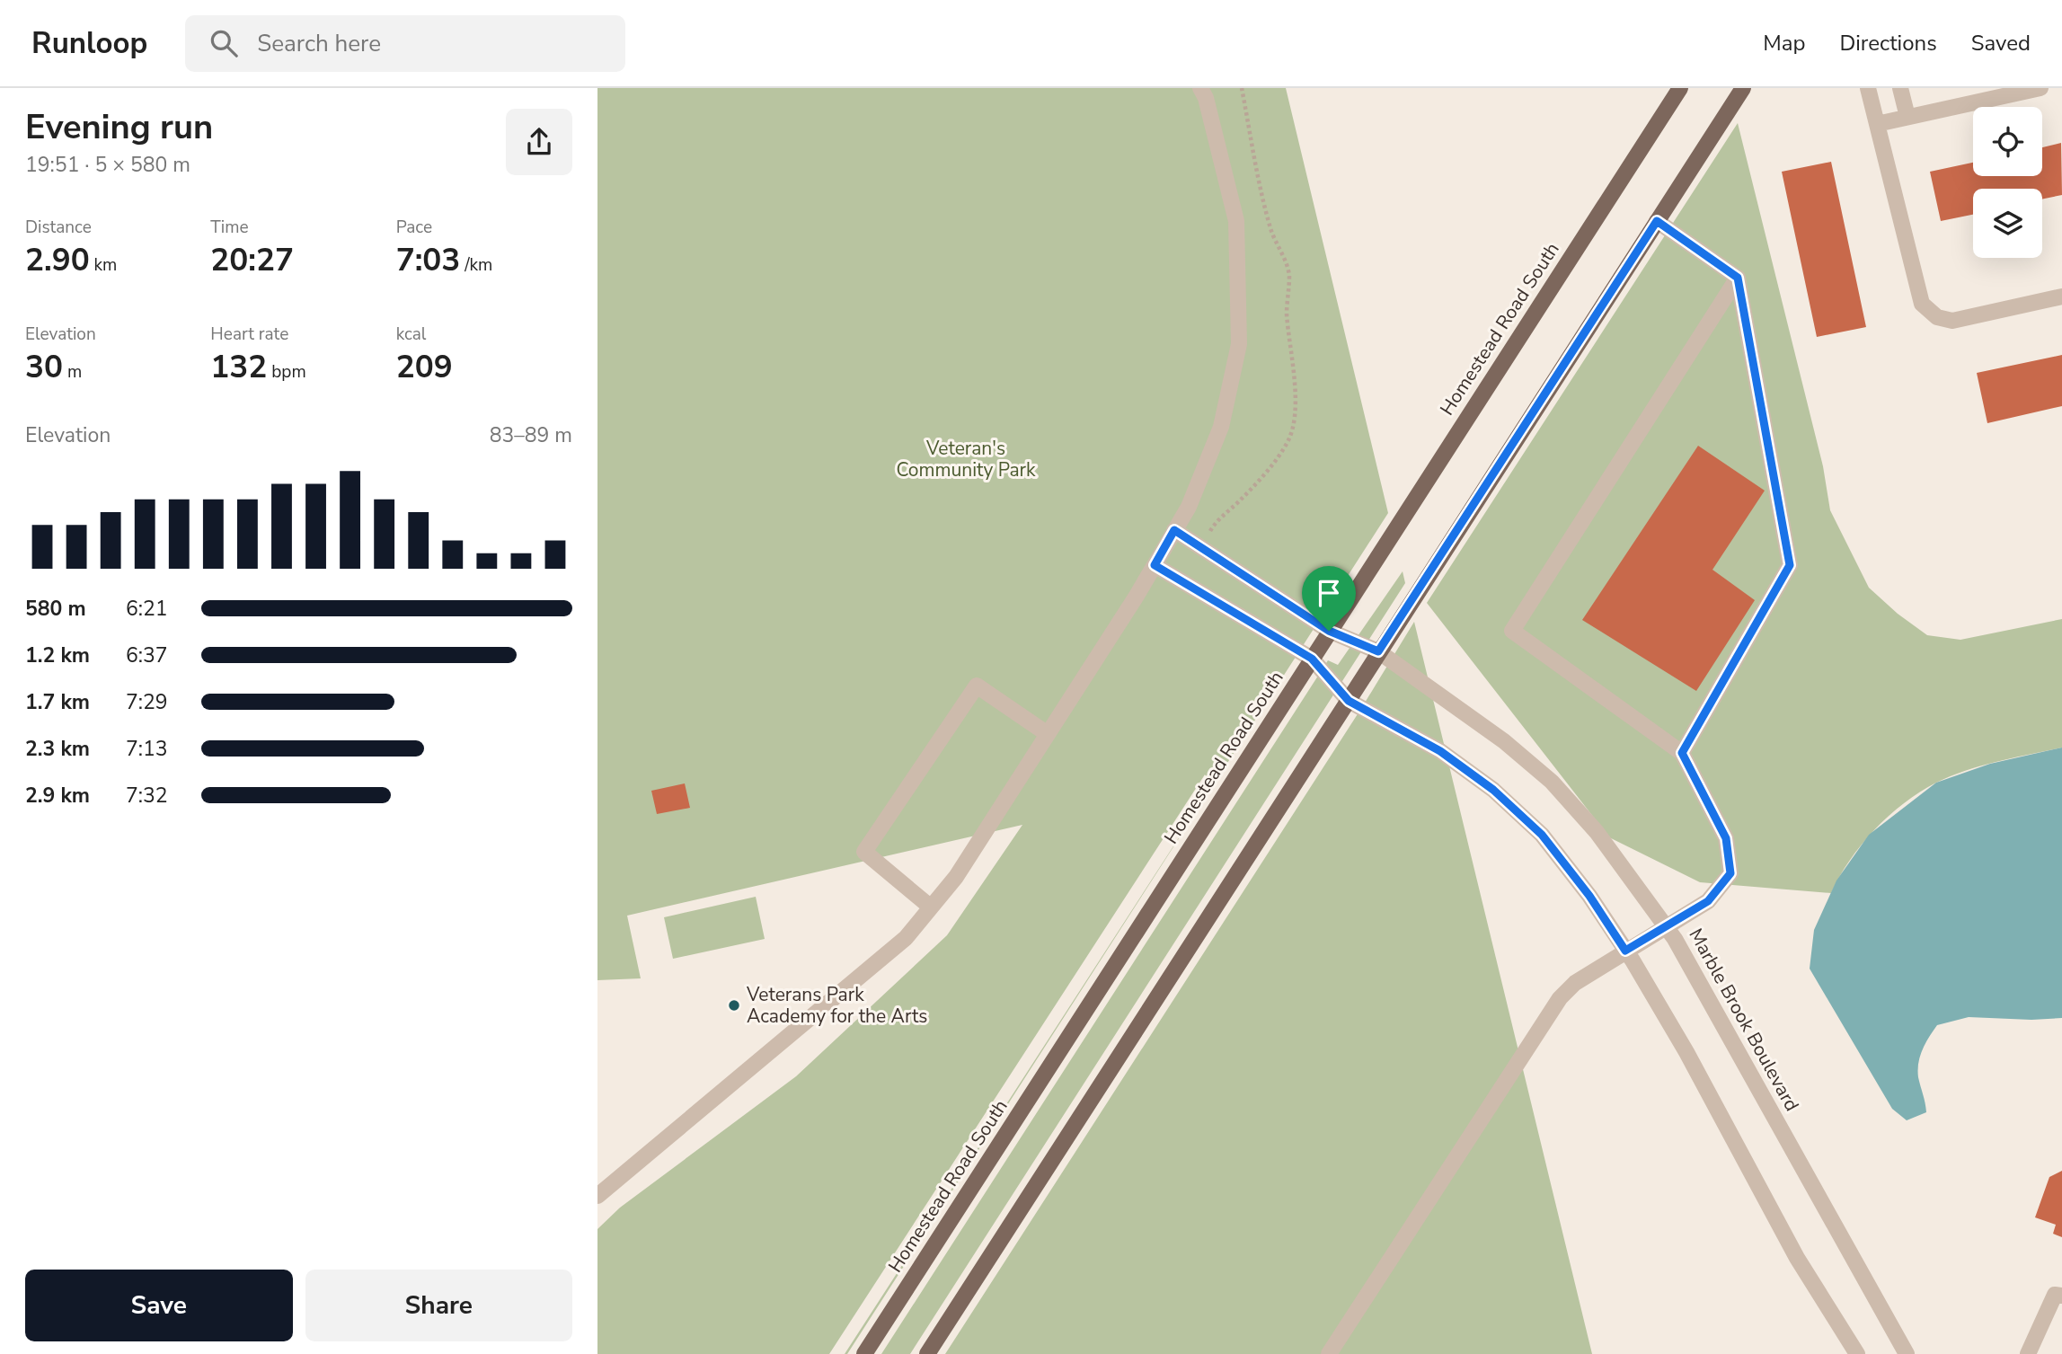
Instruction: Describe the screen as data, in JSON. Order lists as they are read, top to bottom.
{
  "streets": {
    "main road": ["Homestead Road South"],
    "street": ["Marble Brook Boulevard"]
  },
  "crossings": [
    ["Homestead Road South", "Marble Brook Boulevard"]
  ],
  "parks": ["Veteran's Community Park"],
  "places": ["Veterans Park Academy for the Arts"],
  "page": {
    "header": "Runloop",
    "search": "Search here",
    "nav": ["Map", "Directions", "Saved"],
    "heading": ["Evening run", "19:51 · 5 × 580 m"],
    "stats": [
      ["Distance", "2.90 km"],
      ["Time", "20:27"],
      ["Pace", "7:03 /km"],
      ["Elevation", "30 m"],
      ["Heart rate", "132 bpm"],
      ["kcal", "209"]
    ],
    "chart": ["Elevation", "83–89 m"],
    "list": [
      {
        "name": "580 m",
        "note": "6:21"
      },
      {
        "name": "1.2 km",
        "note": "6:37"
      },
      {
        "name": "1.7 km",
        "note": "7:29"
      },
      {
        "name": "2.3 km",
        "note": "7:13"
      },
      {
        "name": "2.9 km",
        "note": "7:32"
      }
    ],
    "buttons": ["Save", "Share"]
  }
}
